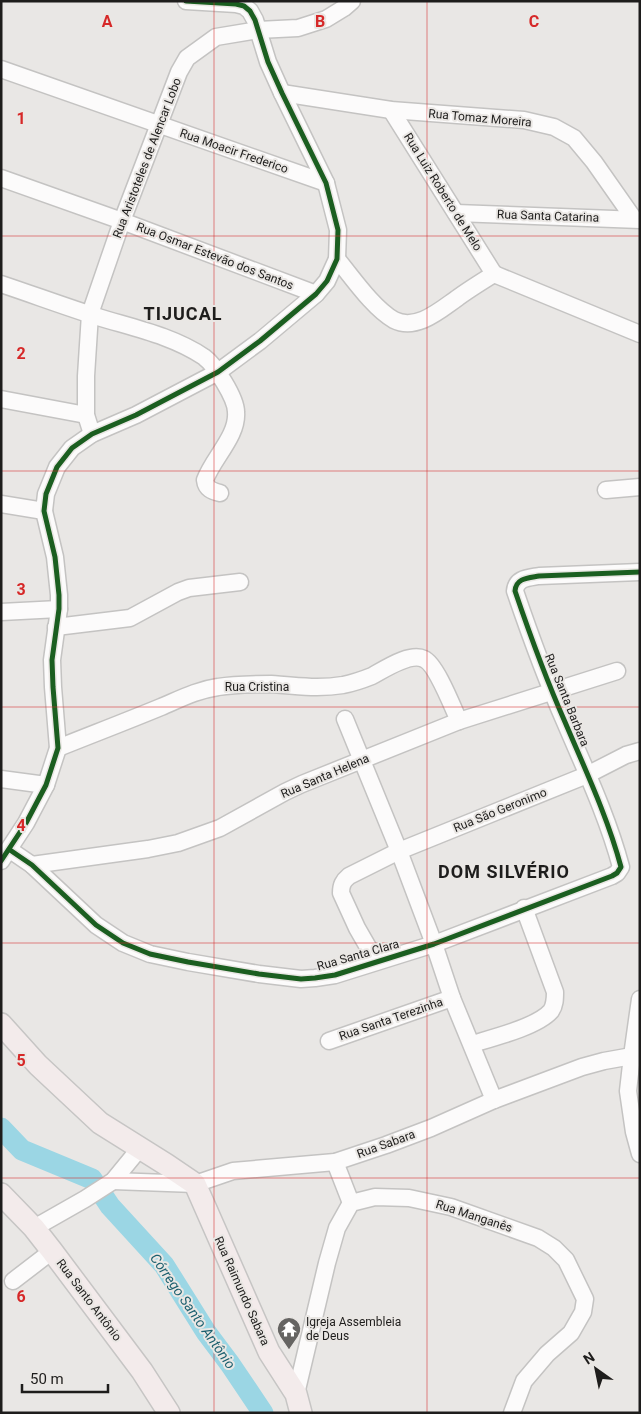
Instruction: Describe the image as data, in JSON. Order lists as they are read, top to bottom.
{
  "streets": {
    "main road": ["Rua Raimundo Sabara", "Rua Santo Antônio"],
    "street": [
      "Rua Tomaz Moreira",
      "Rua Moacir Frederico",
      "Rua Aristoteles de Alencar Lobo",
      "Rua Luiz Roberto de Melo",
      "Rua Santa Catarina",
      "Rua Osmar Estevão dos Santos",
      "Rua Cristina",
      "Rua Santa Barbara",
      "Rua Santa Helena",
      "Rua São Geronimo",
      "Rua Santa Clara",
      "Rua Santa Terezinha",
      "Rua Sabara",
      "Rua Manganês"
    ]
  },
  "crossings": [
    ["Rua Tomaz Moreira", "Rua Luiz Roberto de Melo"],
    ["Rua Tomaz Moreira", "Rua Santa Catarina"],
    ["Rua Moacir Frederico", "Rua Aristoteles de Alencar Lobo"],
    ["Rua Aristoteles de Alencar Lobo", "Rua Osmar Estevão dos Santos"],
    ["Rua Luiz Roberto de Melo", "Rua Santa Catarina"],
    ["Rua Cristina", "Rua Santa Helena"],
    ["Rua Santa Barbara", "Rua Santa Helena"],
    ["Rua Santa Barbara", "Rua São Geronimo"],
    ["Rua Santa Barbara", "Rua Santa Clara"],
    ["Rua Santa Helena", "Rua Santa Clara"],
    ["Rua São Geronimo", "Rua Santa Clara"],
    ["Rua Sabara", "Rua Raimundo Sabara"]
  ],
  "districts": ["TIJUCAL", "DOM SILVÉRIO"],
  "water": ["Córrego Santo Antônio"],
  "places": {
    "temple": ["Igreja Assembleia de Deus"]
  },
  "scale_bar": "50 m",
  "north": "top left",
  "grid": {
    "columns": ["A", "B", "C"],
    "rows": [
      "1",
      "2",
      "3",
      "4",
      "5",
      "6"
    ]
  }
}
